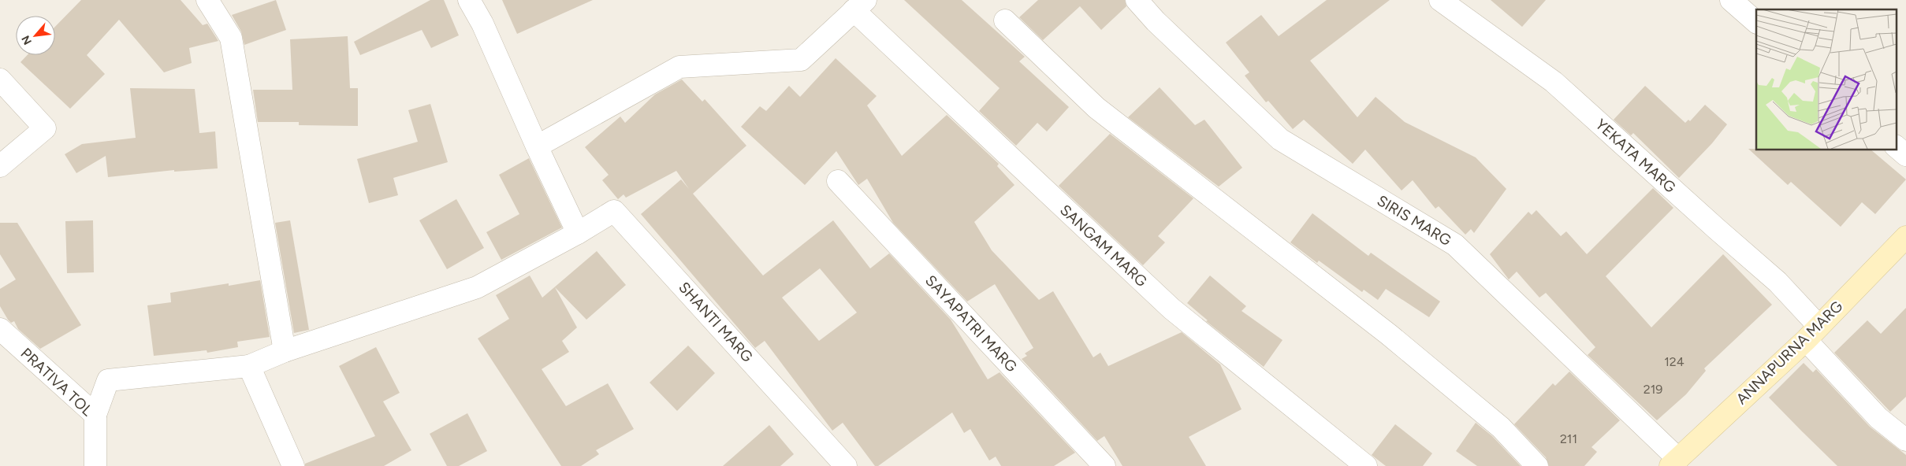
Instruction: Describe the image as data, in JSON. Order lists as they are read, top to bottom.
{
  "streets": {
    "main road": ["ANNAPURNA MARG"],
    "street": [
      "YEKATA MARG",
      "SIRIS MARG",
      "SANGAM MARG",
      "SHANTI MARG",
      "SAYAPATRI MARG",
      "PRATIVA TOL"
    ]
  },
  "crossings": [
    ["YEKATA MARG", "ANNAPURNA MARG"],
    ["SIRIS MARG", "ANNAPURNA MARG"]
  ],
  "house_numbers": ["124", "219", "211"],
  "north": "bottom left"
}
